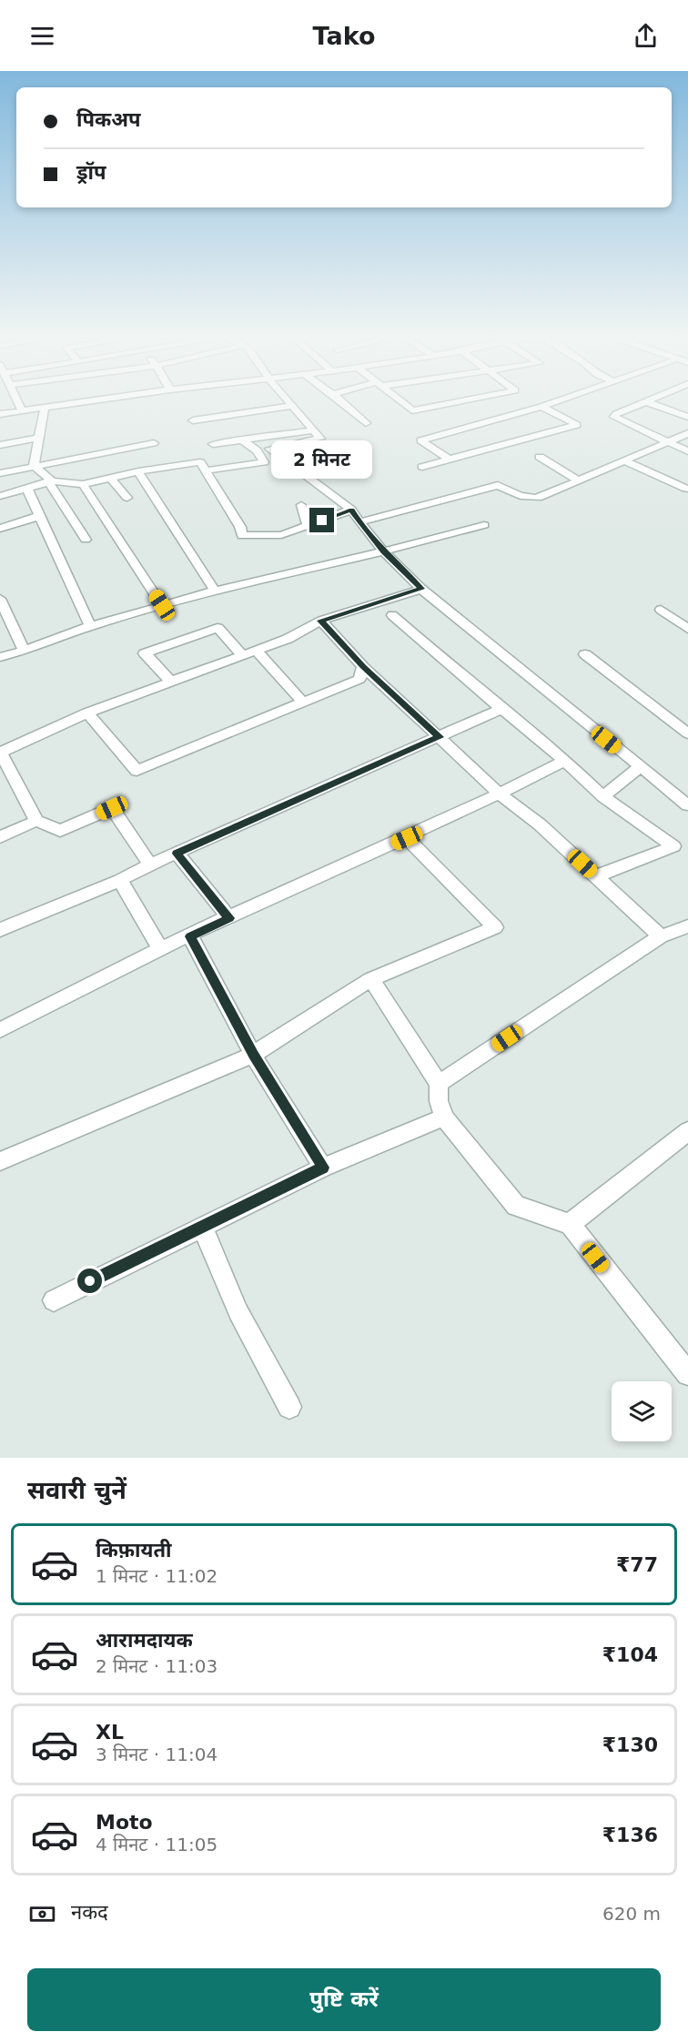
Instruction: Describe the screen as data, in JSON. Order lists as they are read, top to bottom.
{
  "page": {
    "header": "Tako",
    "banner": ["पिकअप", "ड्रॉप"],
    "bubble": "2 मिनट",
    "heading": "सवारी चुनें",
    "list": [
      {
        "name": "किफ़ायती",
        "note": "1 मिनट · 11:02",
        "value": "₹77"
      },
      {
        "name": "आरामदायक",
        "note": "2 मिनट · 11:03",
        "value": "₹104"
      },
      {
        "name": "XL",
        "note": "3 मिनट · 11:04",
        "value": "₹130"
      },
      {
        "name": "Moto",
        "note": "4 मिनट · 11:05",
        "value": "₹136"
      }
    ],
    "pay": ["नकद", "620 m"],
    "buttons": "पुष्टि करें"
  }
}
